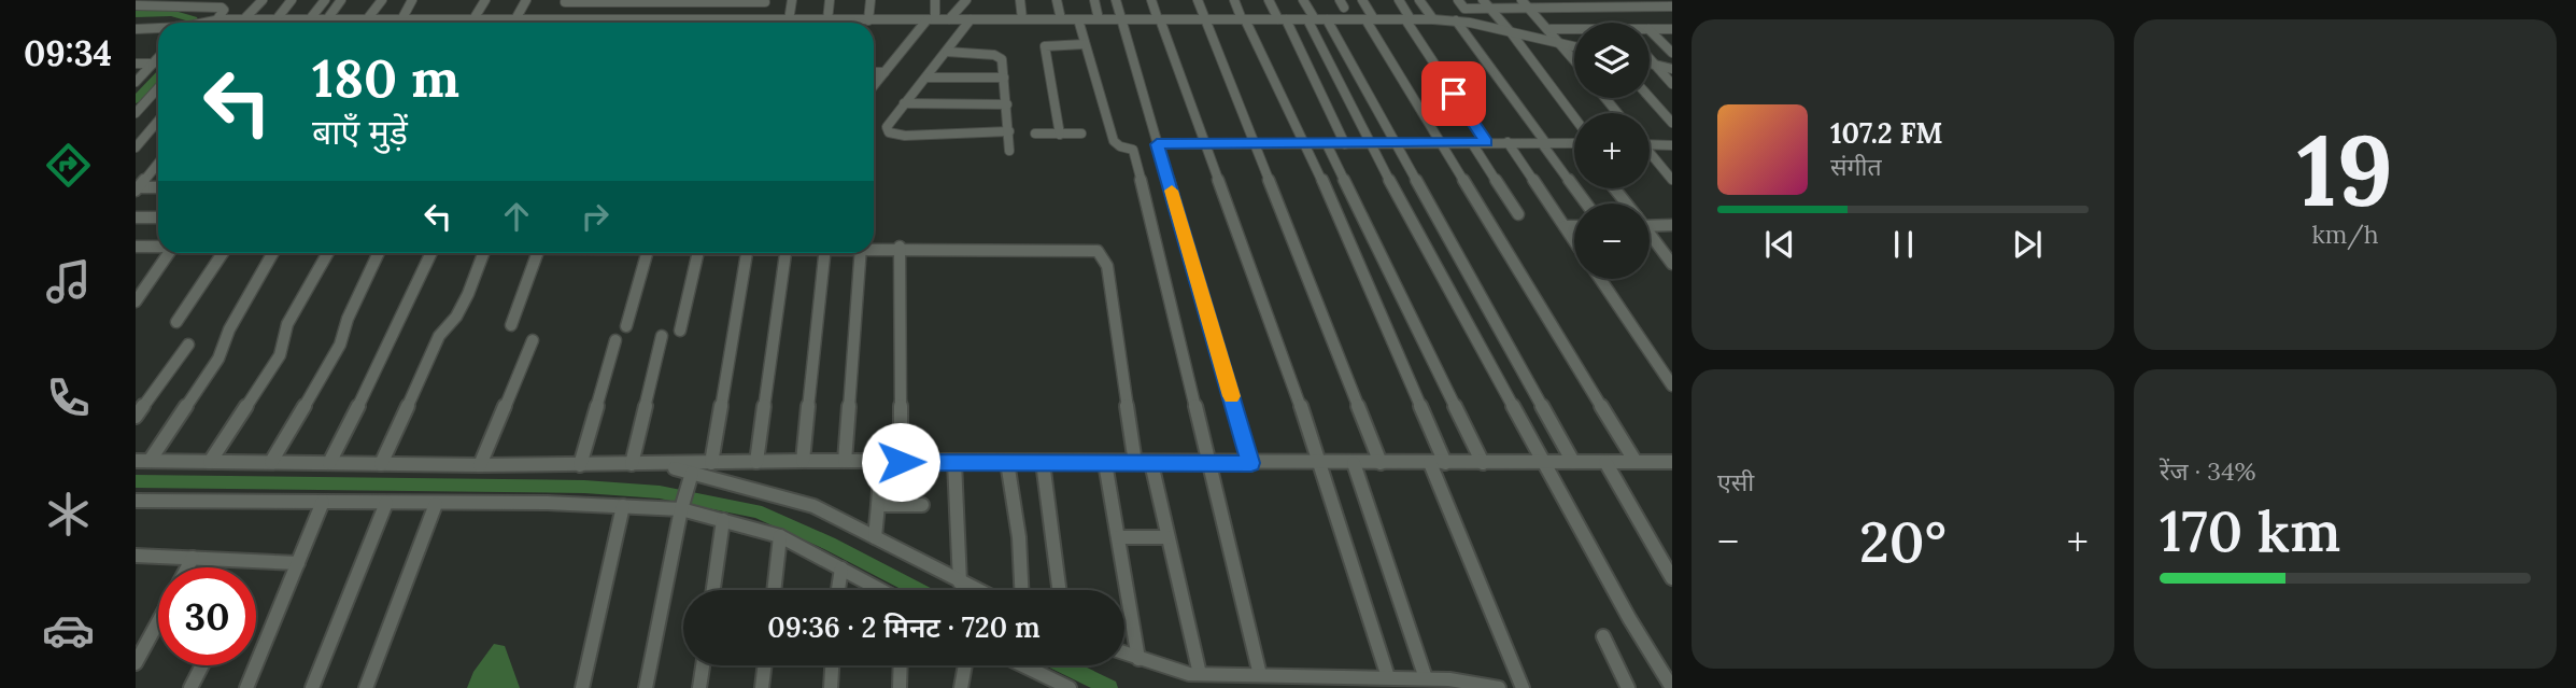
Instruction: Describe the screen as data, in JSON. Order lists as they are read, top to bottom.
{
  "page": {
    "tabs": "09:34",
    "tile": [
      ["19", "km/h"],
      "एसी",
      ["रेंज · 34%", "170 km"]
    ],
    "map_buttons": ["+", "−"],
    "turn": ["180 m", "बाएँ मुड़ें"],
    "song": ["107.2 FM", "संगीत"],
    "heat": ["−", "20°", "+"],
    "limit": "30",
    "trip": "09:36 · 2 मिनट · 720 m"
  }
}
